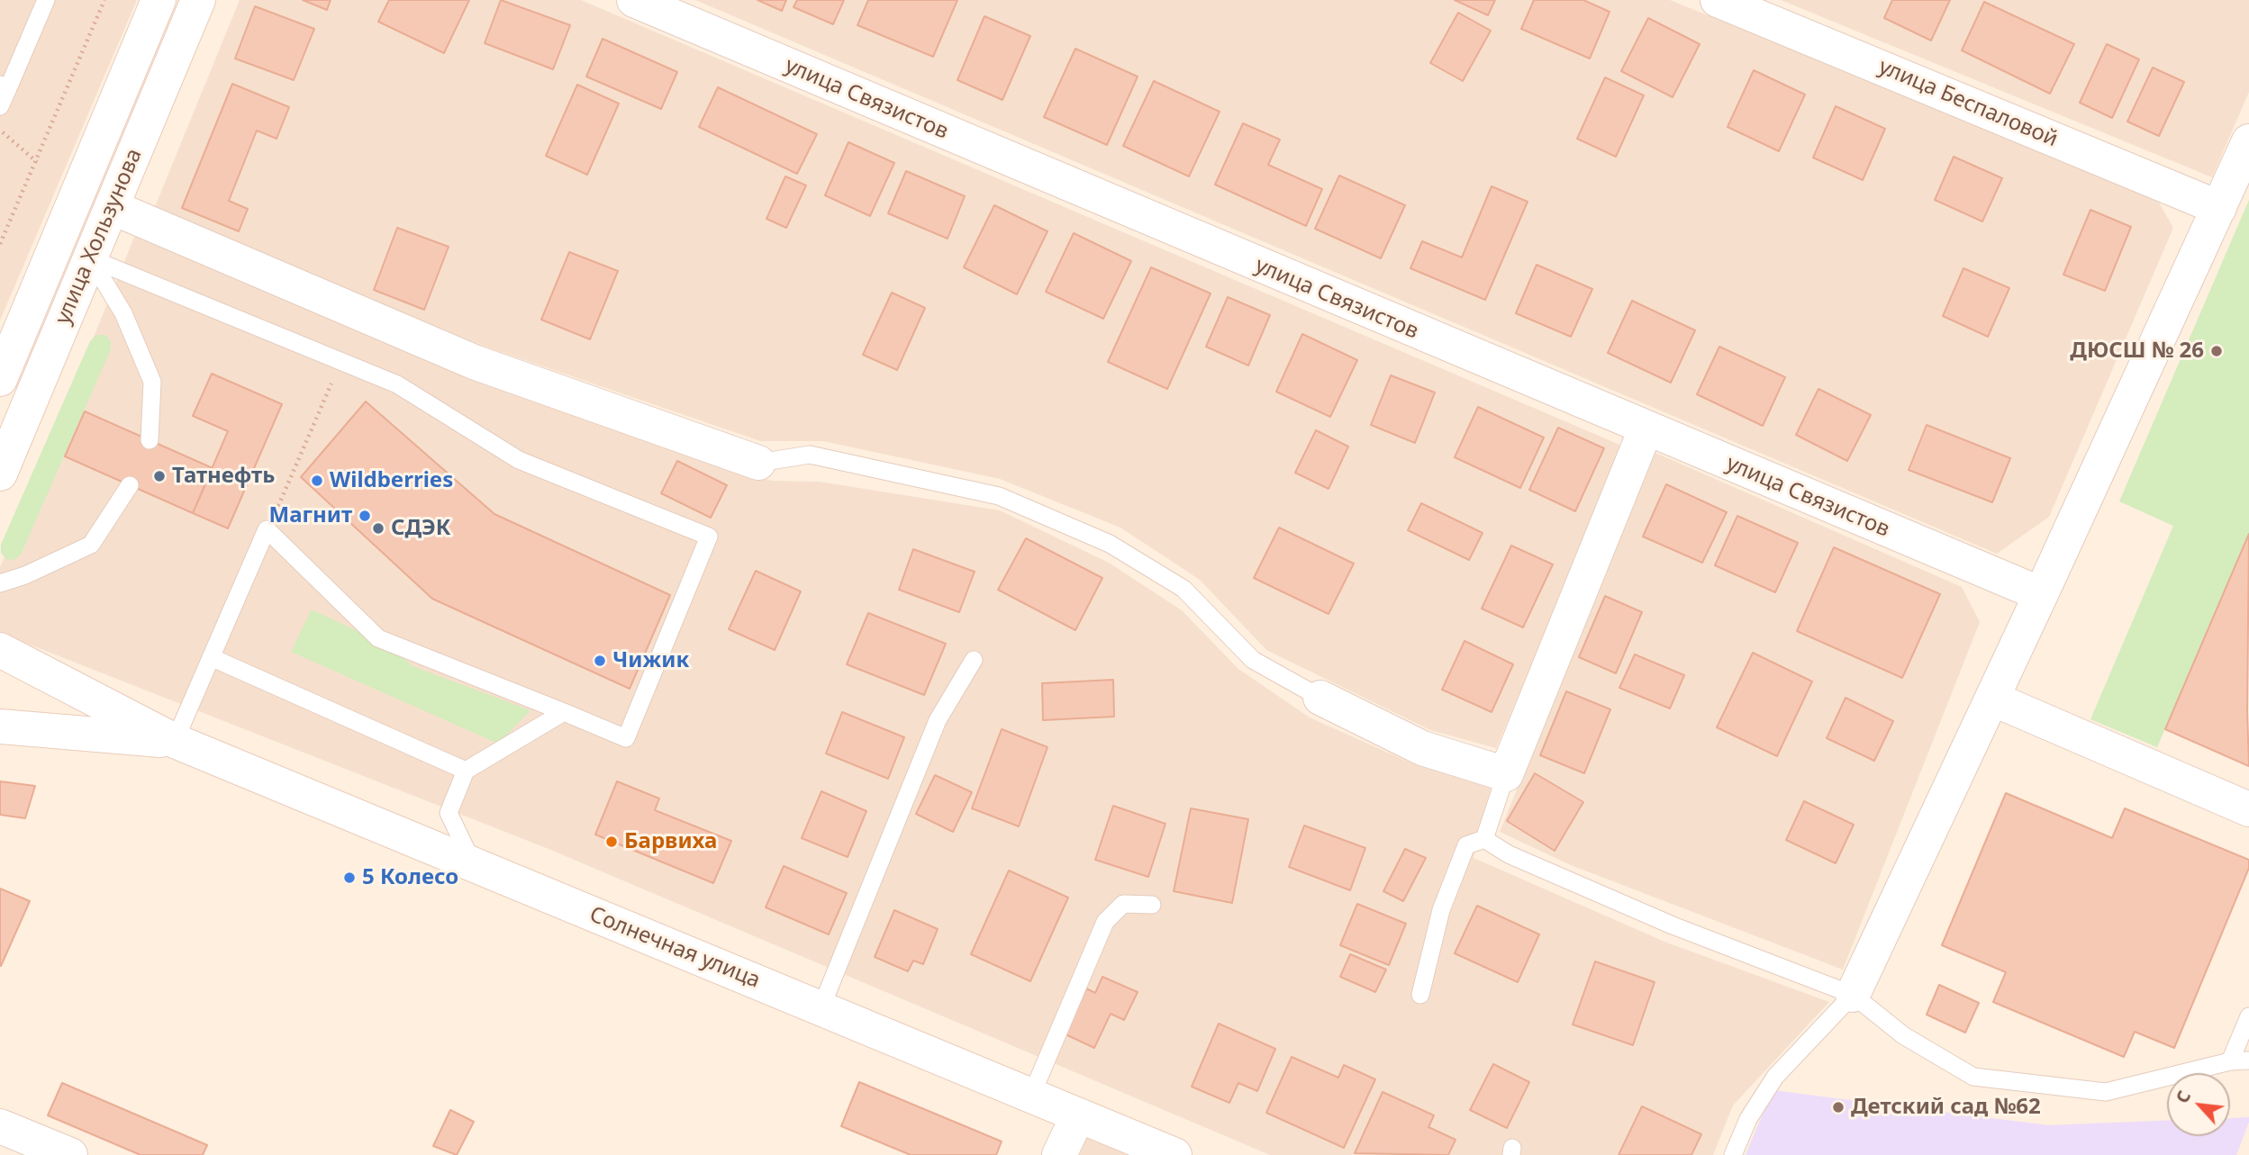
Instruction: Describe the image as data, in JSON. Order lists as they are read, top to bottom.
{
  "streets": {
    "street": [
      "улица Связистов",
      "улица Беспаловой",
      "улица Хользунова",
      "Солнечная улица"
    ]
  },
  "places": [
    "ДЮСШ № 26",
    "Татнефть",
    "Wildberries",
    "Магнит",
    "СДЭК",
    "Чижик",
    "Барвиха",
    "5 Колесо",
    "Детский сад №62"
  ],
  "north": "top left"
}
